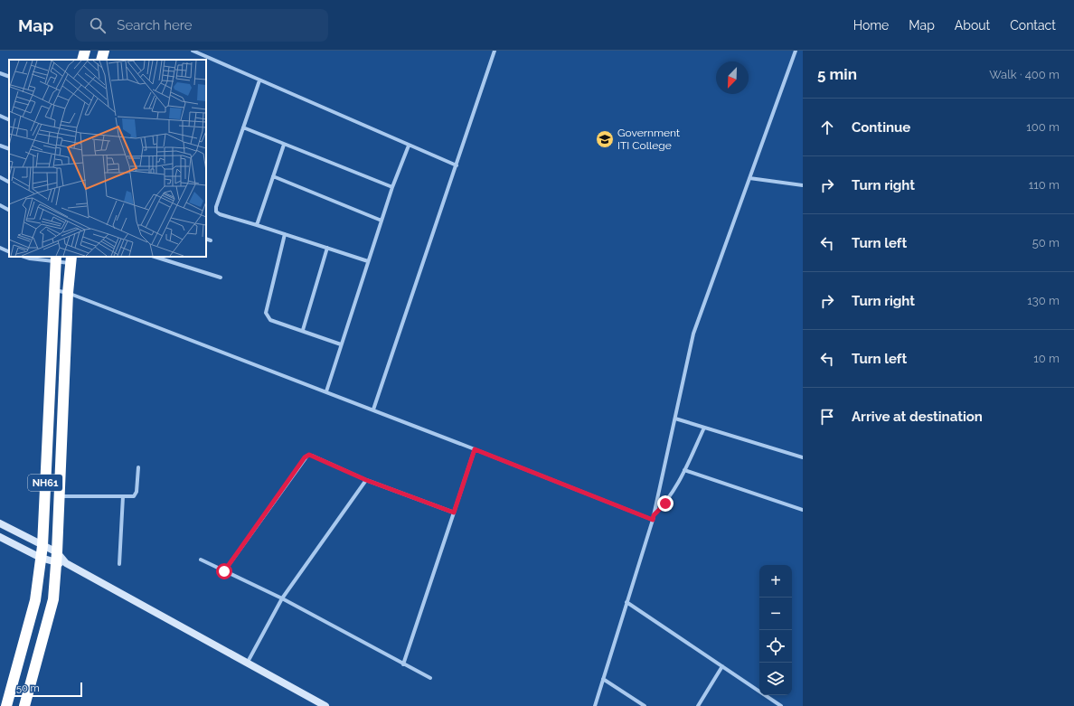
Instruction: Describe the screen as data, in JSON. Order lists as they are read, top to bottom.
{
  "streets": {
    "highway": ["NH61"]
  },
  "places": {
    "school or university": ["Government ITI College"]
  },
  "scale_bar": "50 m",
  "north": "bottom left",
  "page": {
    "header": "Map",
    "search": "Search here",
    "nav": [
      "Home",
      "Map",
      "About",
      "Contact"
    ],
    "heading": ["5 min", "Walk · 400 m"],
    "list": [
      ["Continue", "100 m"],
      ["Turn right", "110 m"],
      ["Turn left", "50 m"],
      ["Turn right", "130 m"],
      ["Turn left", "10 m"],
      "Arrive at destination"
    ],
    "map_buttons": ["+", "−"],
    "scale": "50 m"
  }
}
